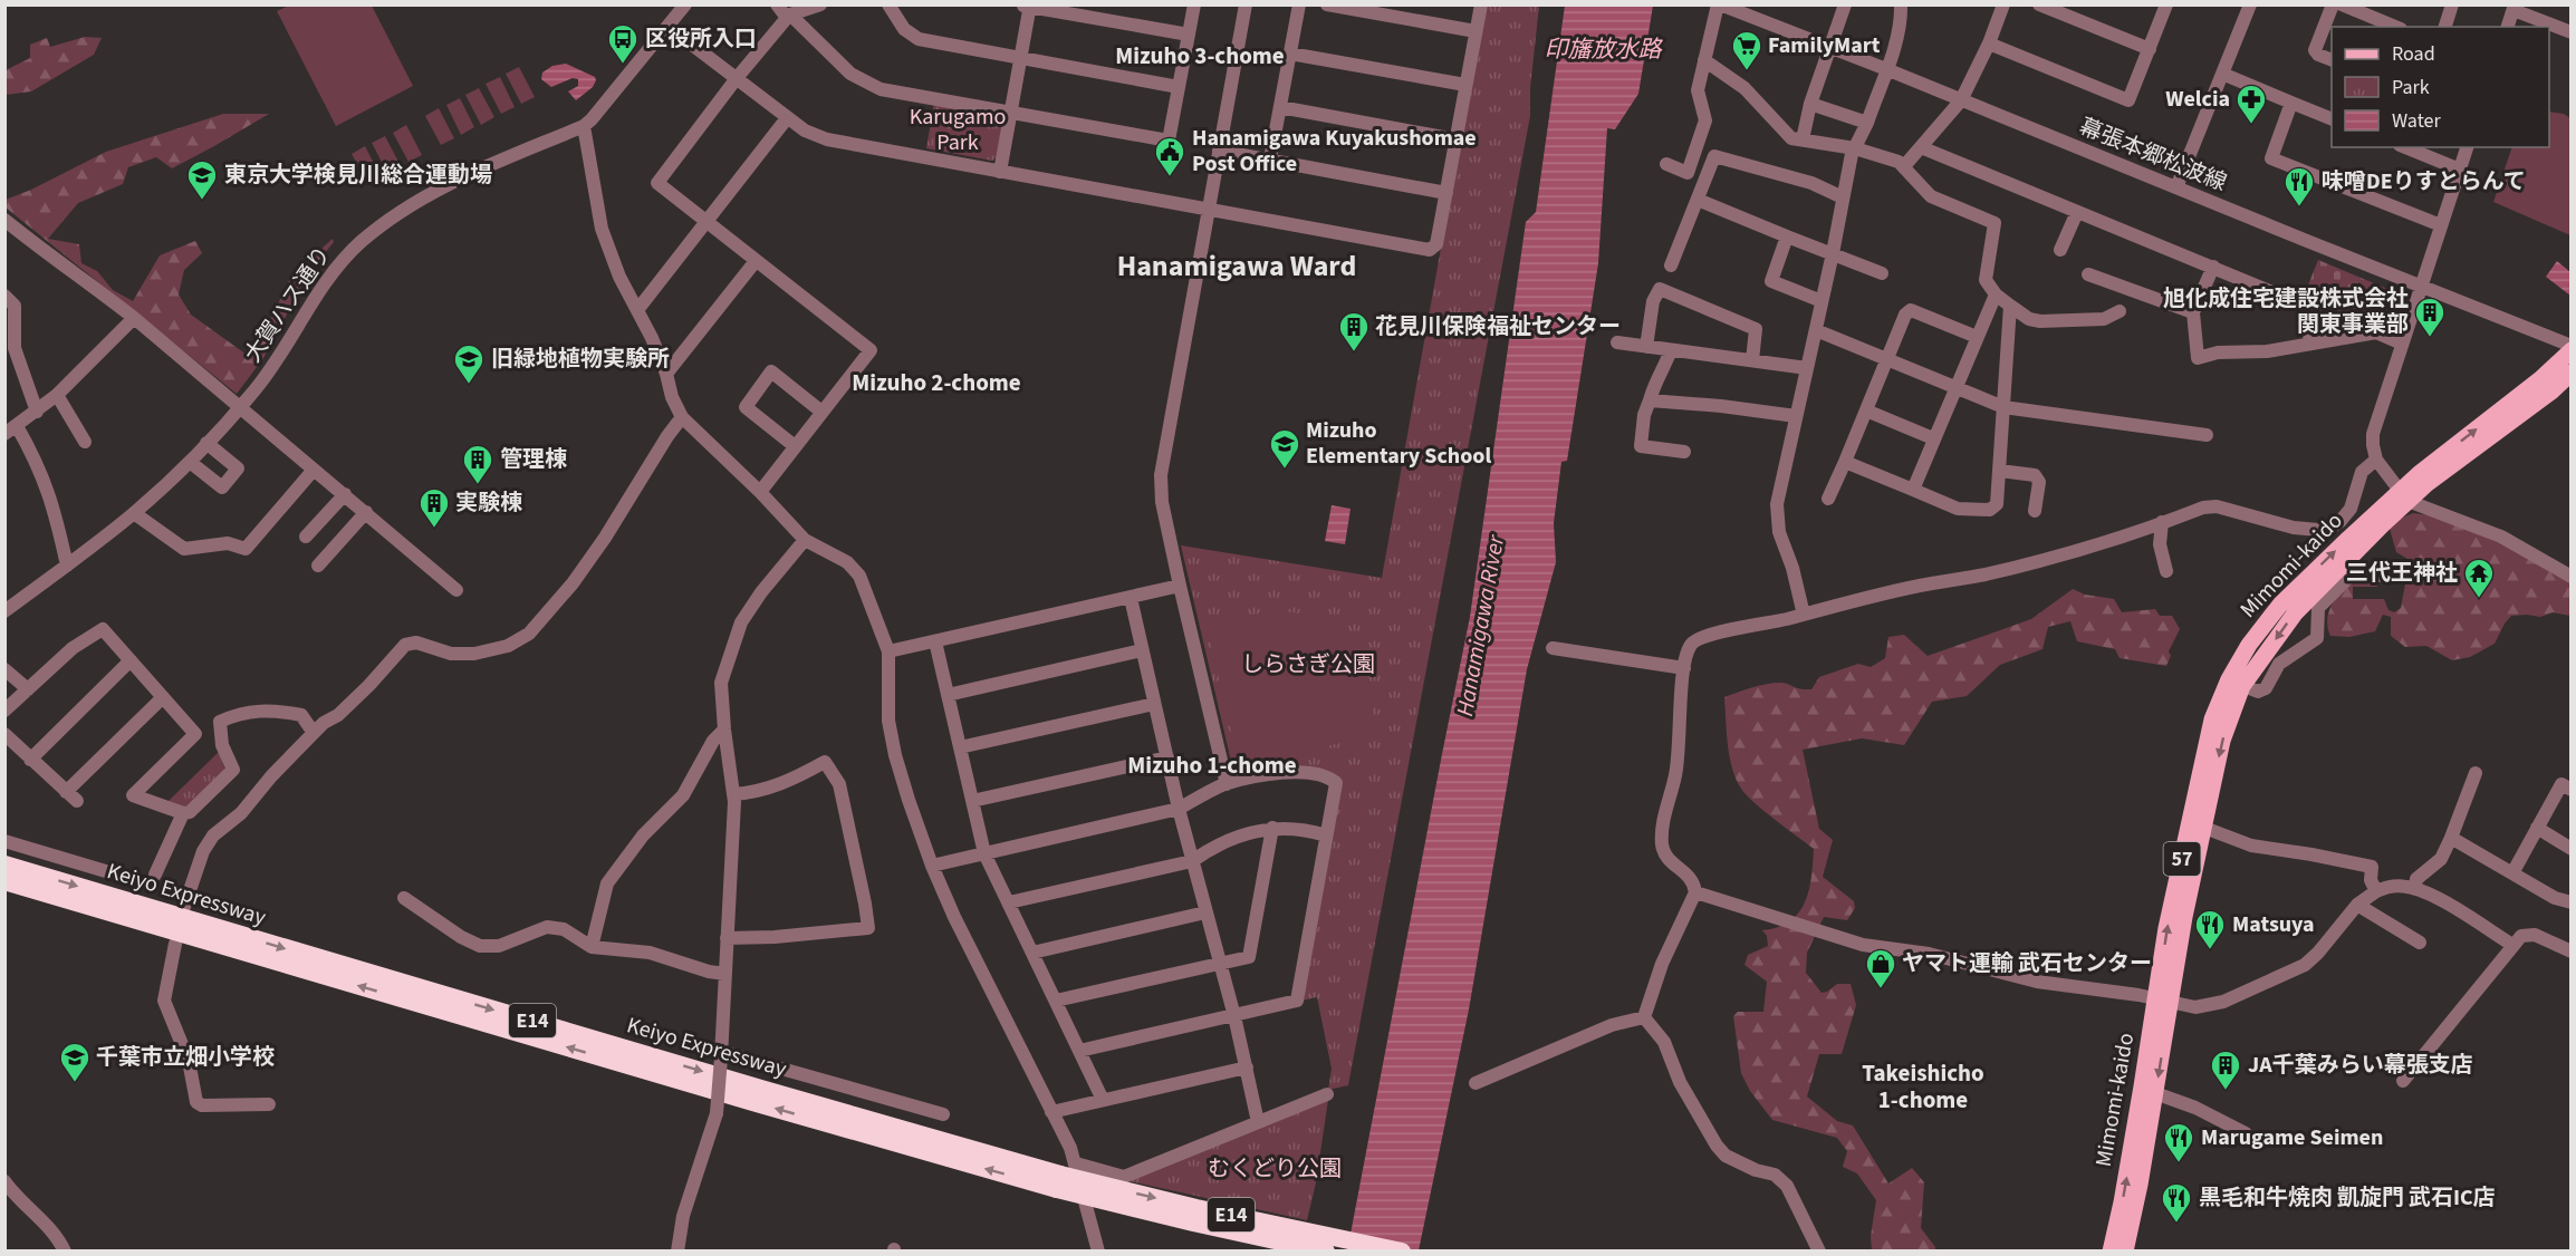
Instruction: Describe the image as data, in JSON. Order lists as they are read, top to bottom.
{
  "streets": {
    "highway": ["Keiyo Expressway", "E14"],
    "main road": ["Mimomi-kaido", "57"],
    "street": ["幕張本郷松波線", "大賀ハス通り"]
  },
  "crossings": [
    ["幕張本郷松波線", "Mimomi-kaido"]
  ],
  "districts": [
    "Mizuho 3-chome",
    "Hanamigawa Ward",
    "Mizuho 2-chome",
    "Mizuho 1-chome",
    "Takeishicho 1-chome"
  ],
  "water": ["印旛放水路", "Hanamigawa River"],
  "parks": ["Karugamo Park", "しらさぎ公園", "むくどり公園"],
  "places": {
    "bus stop": ["区役所入口"],
    "supermarket": ["FamilyMart"],
    "pharmacy": ["Welcia"],
    "public building": ["Hanamigawa Kuyakushomae Post Office"],
    "school or university": [
      "東京大学検見川総合運動場",
      "旧緑地植物実験所",
      "Mizuho Elementary School",
      "千葉市立畑小学校"
    ],
    "restaurant": [
      "味噌DEりすとらんて",
      "Matsuya",
      "Marugame Seimen",
      "黒毛和牛焼肉 凱旋門 武石IC店"
    ],
    "building": [
      "旭化成住宅建設株式会社 関東事業部",
      "花見川保険福祉センター",
      "管理棟",
      "実験棟",
      "JA千葉みらい幕張支店"
    ],
    "temple": ["三代王神社"],
    "shop": ["ヤマト運輸 武石センター"]
  },
  "legend": ["Road", "Park", "Water"]
}
